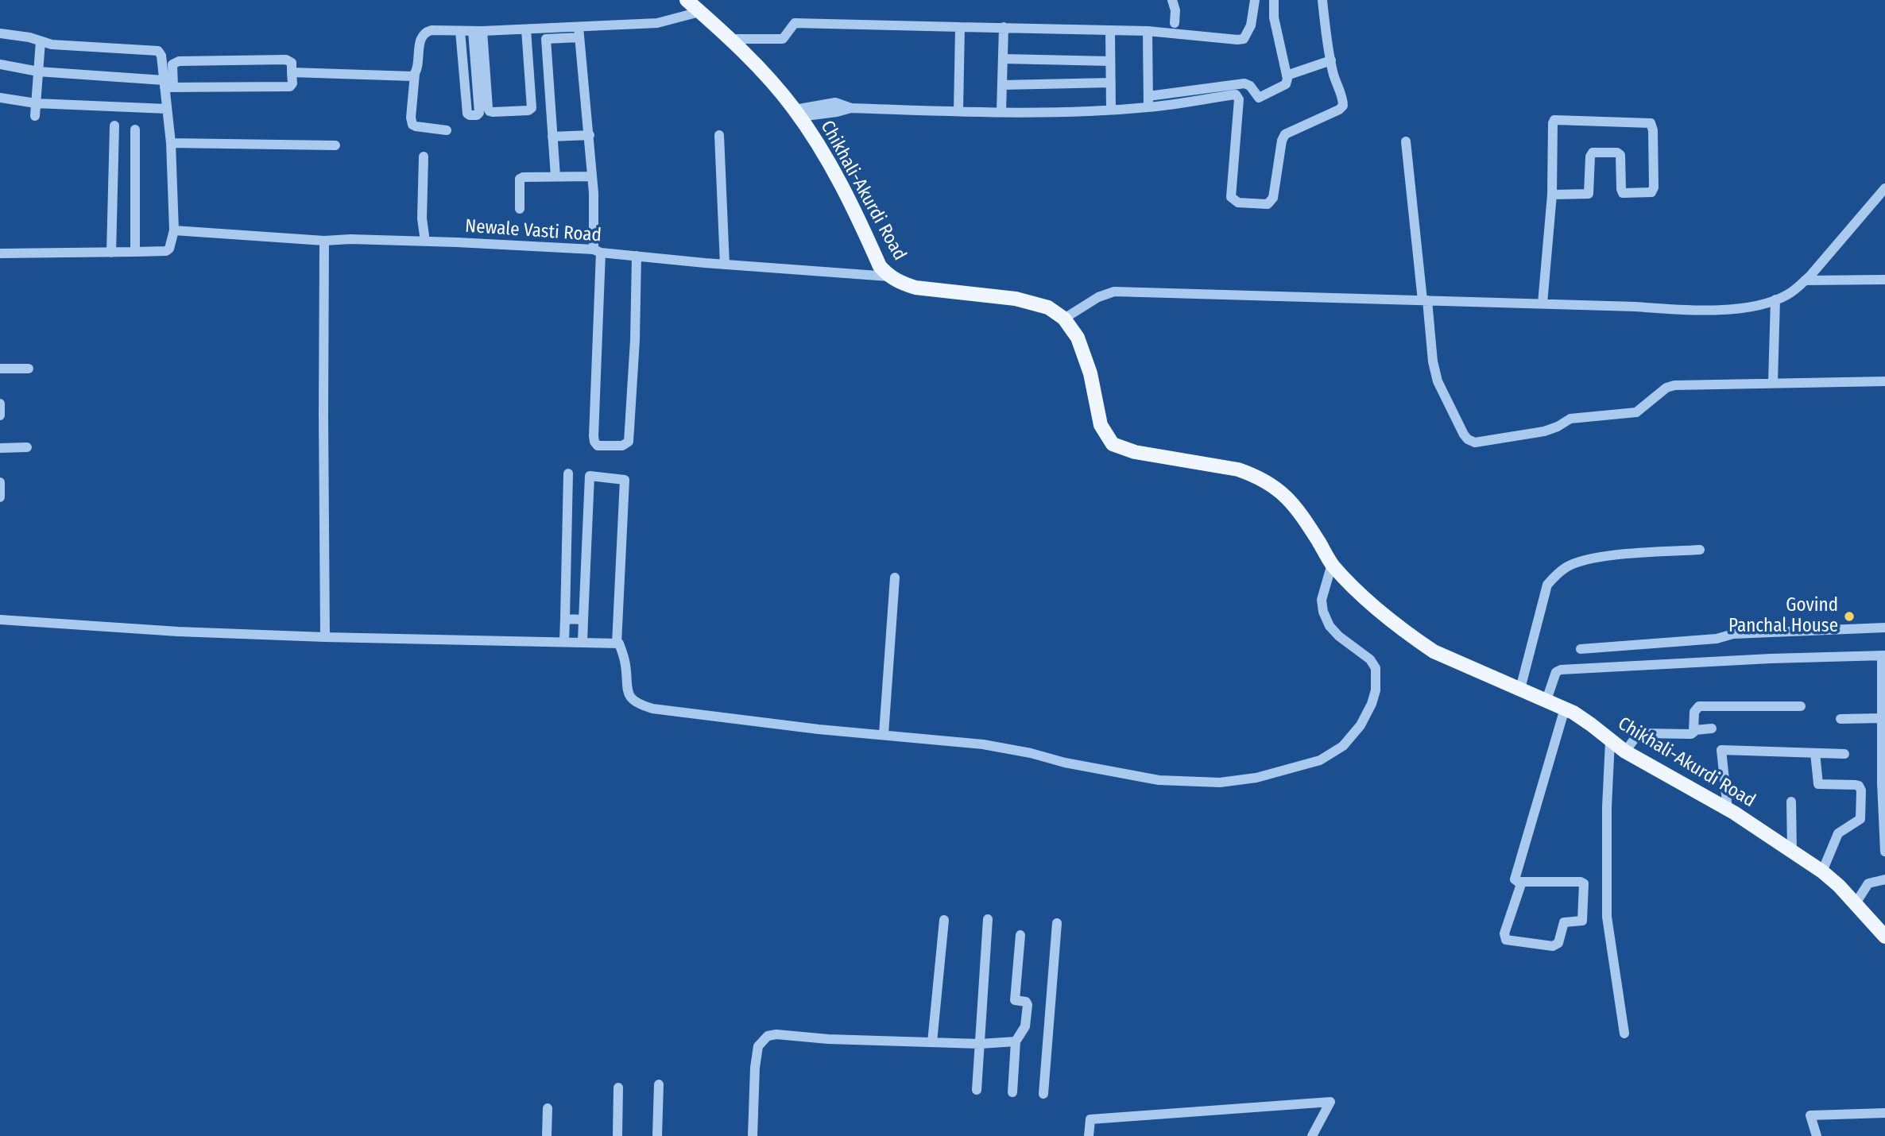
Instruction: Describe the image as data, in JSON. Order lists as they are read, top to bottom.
{
  "streets": {
    "main road": ["Chikhali-Akurdi Road"],
    "street": ["Newale Vasti Road"]
  },
  "crossings": [
    ["Chikhali-Akurdi Road", "Newale Vasti Road"]
  ],
  "places": ["Govind Panchal House"]
}
